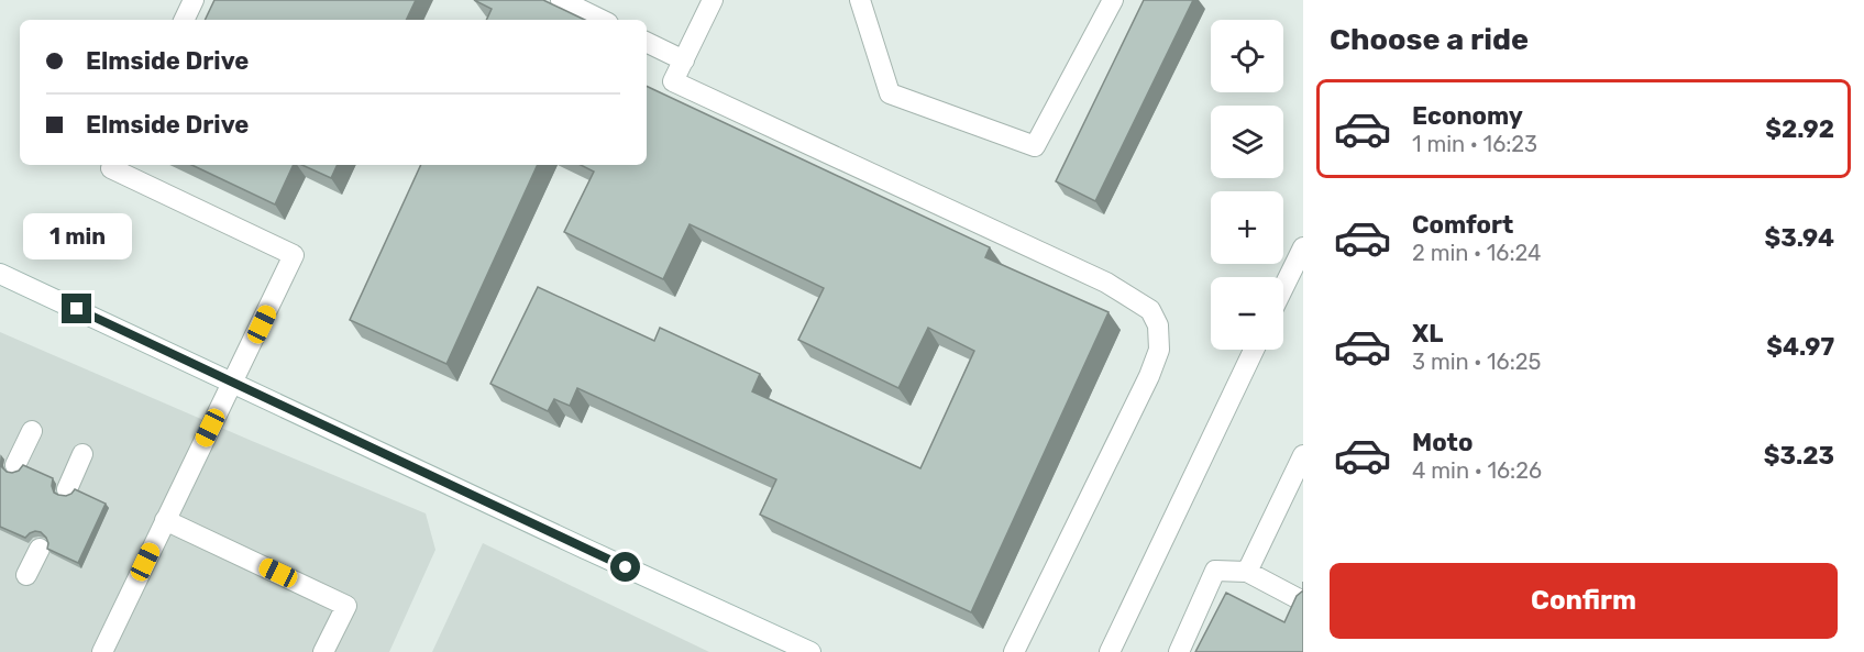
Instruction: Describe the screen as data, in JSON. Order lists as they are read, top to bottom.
{
  "page": {
    "heading": "Choose a ride",
    "map_buttons": ["+", "−"],
    "banner": ["Elmside Drive", "Elmside Drive"],
    "list": [
      {
        "name": "Economy",
        "note": "1 min · 16:23",
        "value": "$2.92"
      },
      {
        "name": "Comfort",
        "note": "2 min · 16:24",
        "value": "$3.94"
      },
      {
        "name": "XL",
        "note": "3 min · 16:25",
        "value": "$4.97"
      },
      {
        "name": "Moto",
        "note": "4 min · 16:26",
        "value": "$3.23"
      }
    ],
    "bubble": "1 min",
    "buttons": "Confirm"
  }
}
